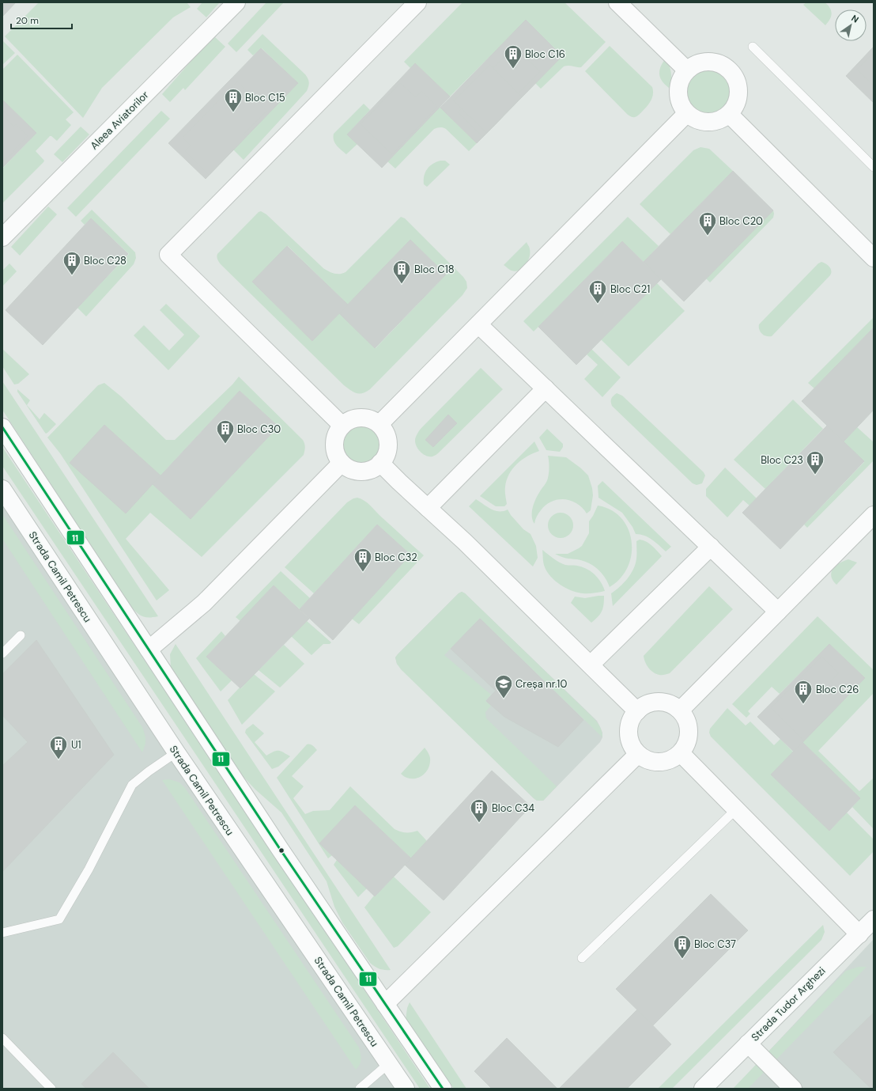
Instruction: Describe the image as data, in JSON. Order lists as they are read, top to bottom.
{
  "streets": {
    "street": ["Aleea Aviatorilor", "Strada Camil Petrescu", "Strada Tudor Arghezi"]
  },
  "places": {
    "building": [
      "Bloc C16",
      "Bloc C15",
      "Bloc C20",
      "Bloc C28",
      "Bloc C18",
      "Bloc C21",
      "Bloc C30",
      "Bloc C23",
      "Bloc C32",
      "Bloc C26",
      "U1",
      "Bloc C34",
      "Bloc C37"
    ],
    "school or university": ["Creșa nr.10"]
  },
  "lines": ["transit line 11"],
  "scale_bar": "20 m",
  "north": "top right"
}
